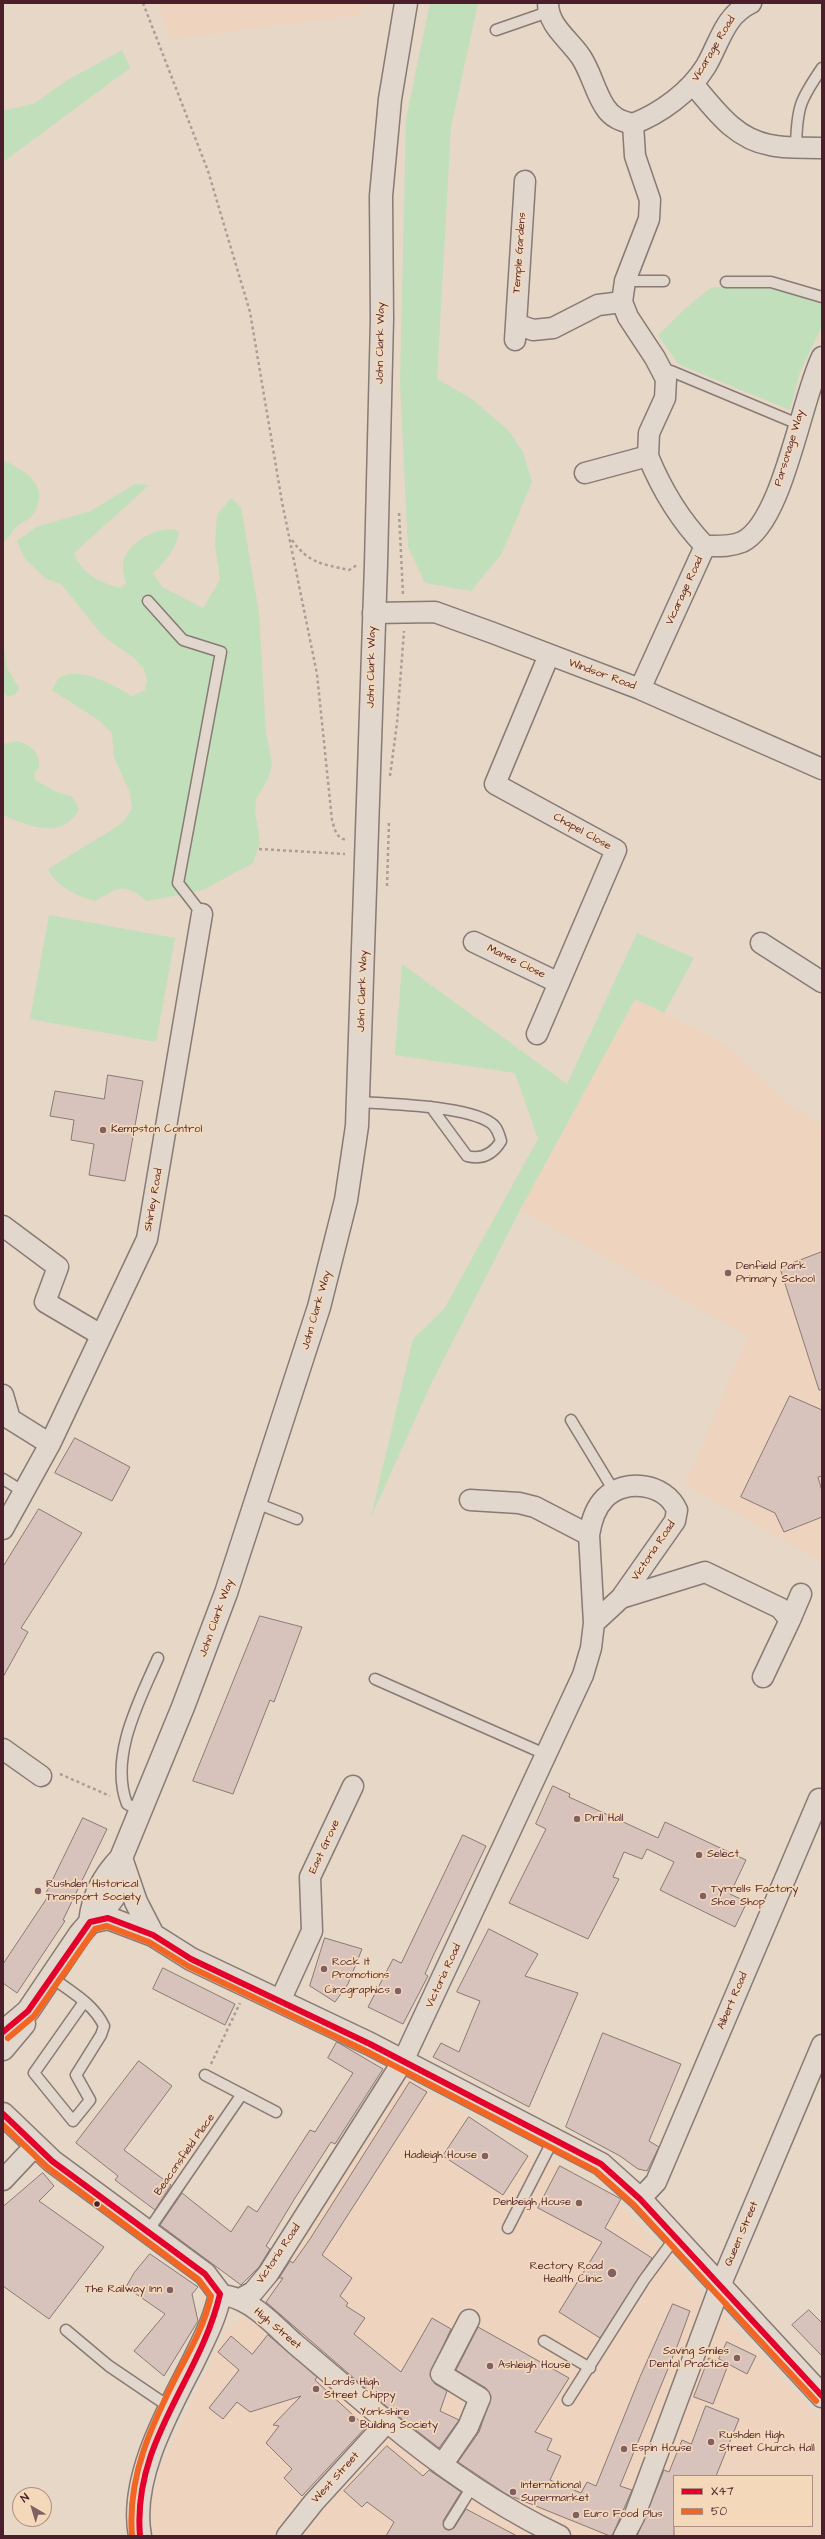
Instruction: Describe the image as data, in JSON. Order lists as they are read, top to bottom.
{
  "streets": {
    "main road": ["John Clark Way", "High Street"],
    "street": [
      "Vicarage Road",
      "Temple Gardens",
      "Parsonage Way",
      "Windsor Road",
      "Chapel Close",
      "Manse Close",
      "Shirley Road",
      "Victoria Road",
      "East Grove",
      "Albert Road",
      "Queen Street",
      "West Street"
    ],
    "lane": ["Beaconsfield Place"]
  },
  "crossings": [
    ["Vicarage Road", "Temple Gardens"],
    ["Vicarage Road", "Parsonage Way"],
    ["Vicarage Road", "Windsor Road"],
    ["John Clark Way", "Windsor Road"],
    ["Windsor Road", "Chapel Close"],
    ["Chapel Close", "Manse Close"],
    ["Victoria Road", "High Street"],
    ["Beaconsfield Place", "High Street"],
    ["High Street", "West Street"]
  ],
  "places": [
    "Kempston Control",
    "Denfield Park Primary School",
    "Drill Hall",
    "Select",
    "Rushden Historical Transport Society",
    "Tyrrells Factory Shoe Shop",
    "Rock It Promotions",
    "Circgraphics",
    "Hadleigh House",
    "Denbeigh House",
    "Rectory Road Health Clinic",
    "The Railway Inn",
    "Saving Smiles Dental Practice",
    "Ashleigh House",
    "Lords High Street Chippy",
    "Yorkshire Building Society",
    "Rushden High Street Church Hall",
    "Espin House",
    "International Supermarket",
    "Euro Food Plus"
  ],
  "lines": ["transit line X47", "transit line 50"],
  "legend": ["X47", "50"],
  "north": "top left"
}
